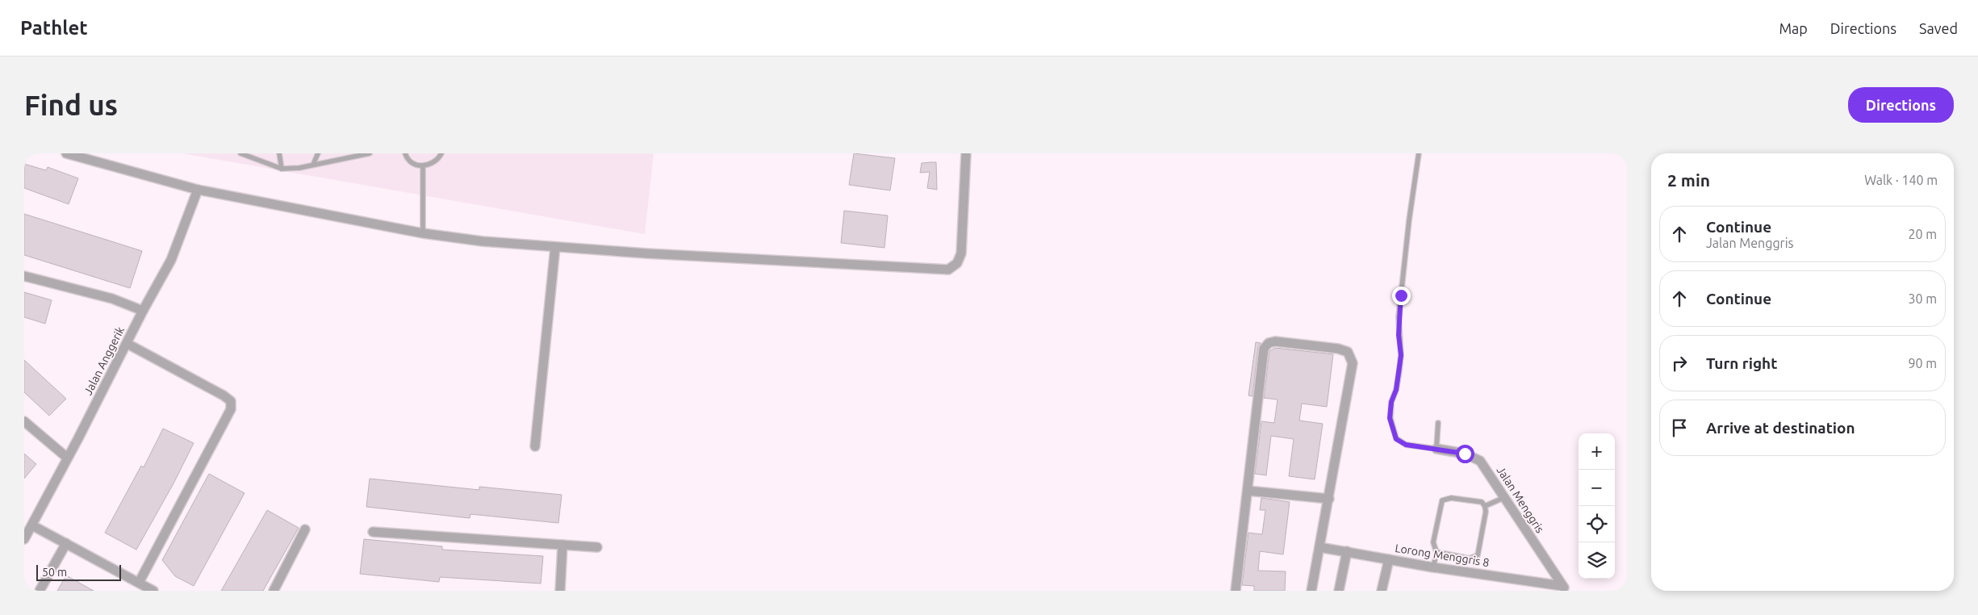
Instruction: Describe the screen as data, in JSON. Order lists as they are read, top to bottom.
{
  "streets": {
    "street": ["Jalan Anggerik", "Jalan Menggris", "Lorong Menggris 8"]
  },
  "crossings": [
    ["Jalan Menggris", "Lorong Menggris 8"]
  ],
  "scale_bar": "50 m",
  "page": {
    "header": "Pathlet",
    "nav": ["Map", "Directions", "Saved"],
    "buttons": "Directions",
    "title": "Find us",
    "heading": ["2 min", "Walk · 140 m"],
    "list": [
      ["Continue", "Jalan Menggris", "20 m"],
      ["Continue", "30 m"],
      ["Turn right", "90 m"],
      "Arrive at destination"
    ],
    "map_buttons": ["+", "−"],
    "scale": "50 m"
  }
}
